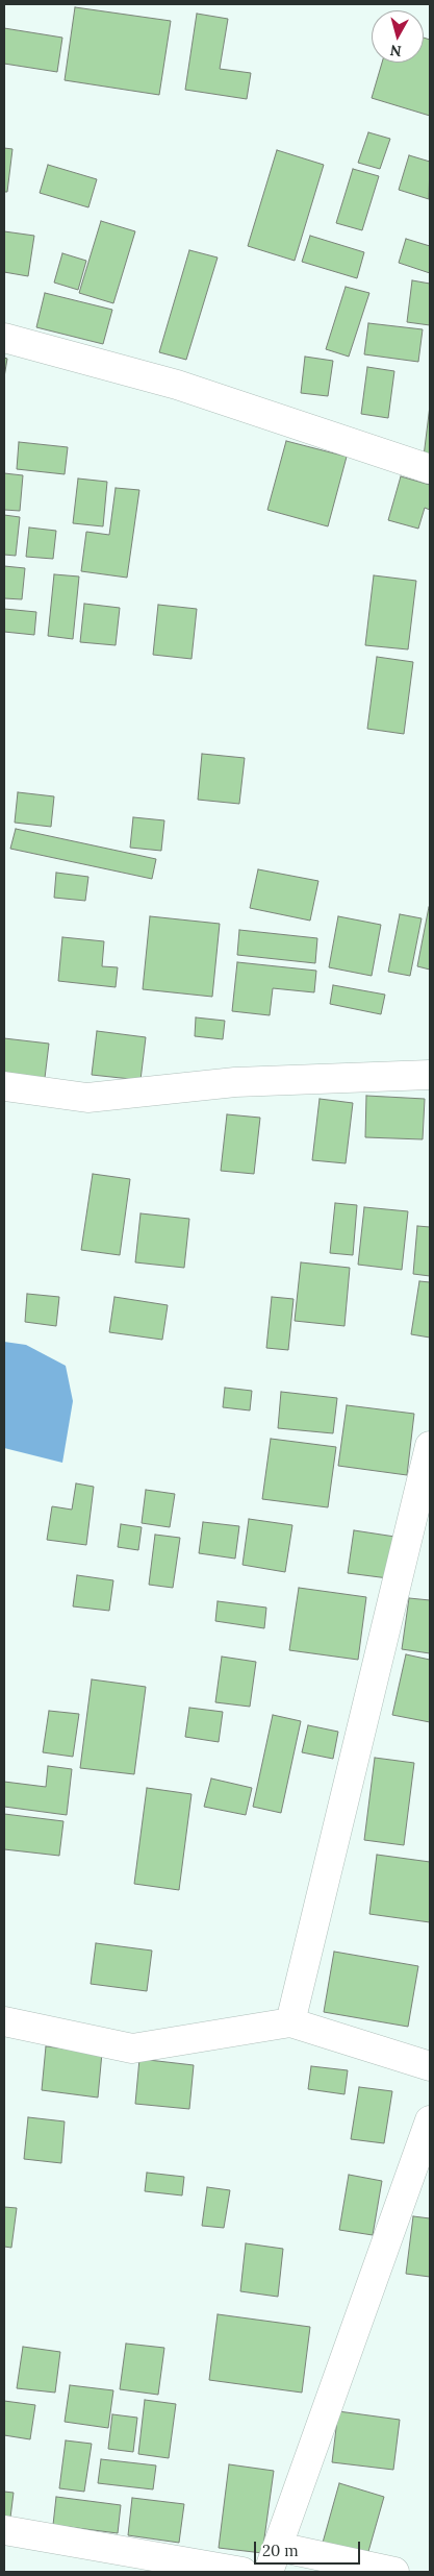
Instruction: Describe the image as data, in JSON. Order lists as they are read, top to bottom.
{
  "scale_bar": "20 m",
  "north": "bottom"
}
